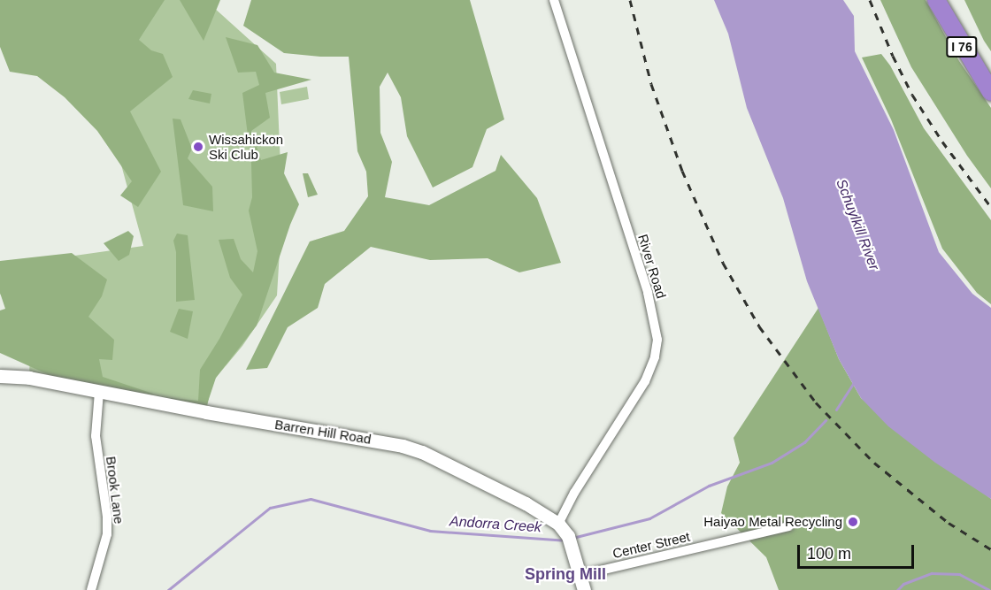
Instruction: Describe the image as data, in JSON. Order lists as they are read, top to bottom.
{
  "streets": {
    "highway": ["I 76"],
    "street": [
      "River Road",
      "Barren Hill Road",
      "Brook Lane",
      "Center Street"
    ]
  },
  "crossings": [
    ["River Road", "Barren Hill Road"],
    ["Barren Hill Road", "Brook Lane"],
    ["Barren Hill Road", "Center Street"]
  ],
  "districts": ["Spring Mill"],
  "water": ["Schuylkill River", "Andorra Creek"],
  "places": ["Wissahickon Ski Club", "Haiyao Metal Recycling"],
  "scale_bar": "100 m"
}
